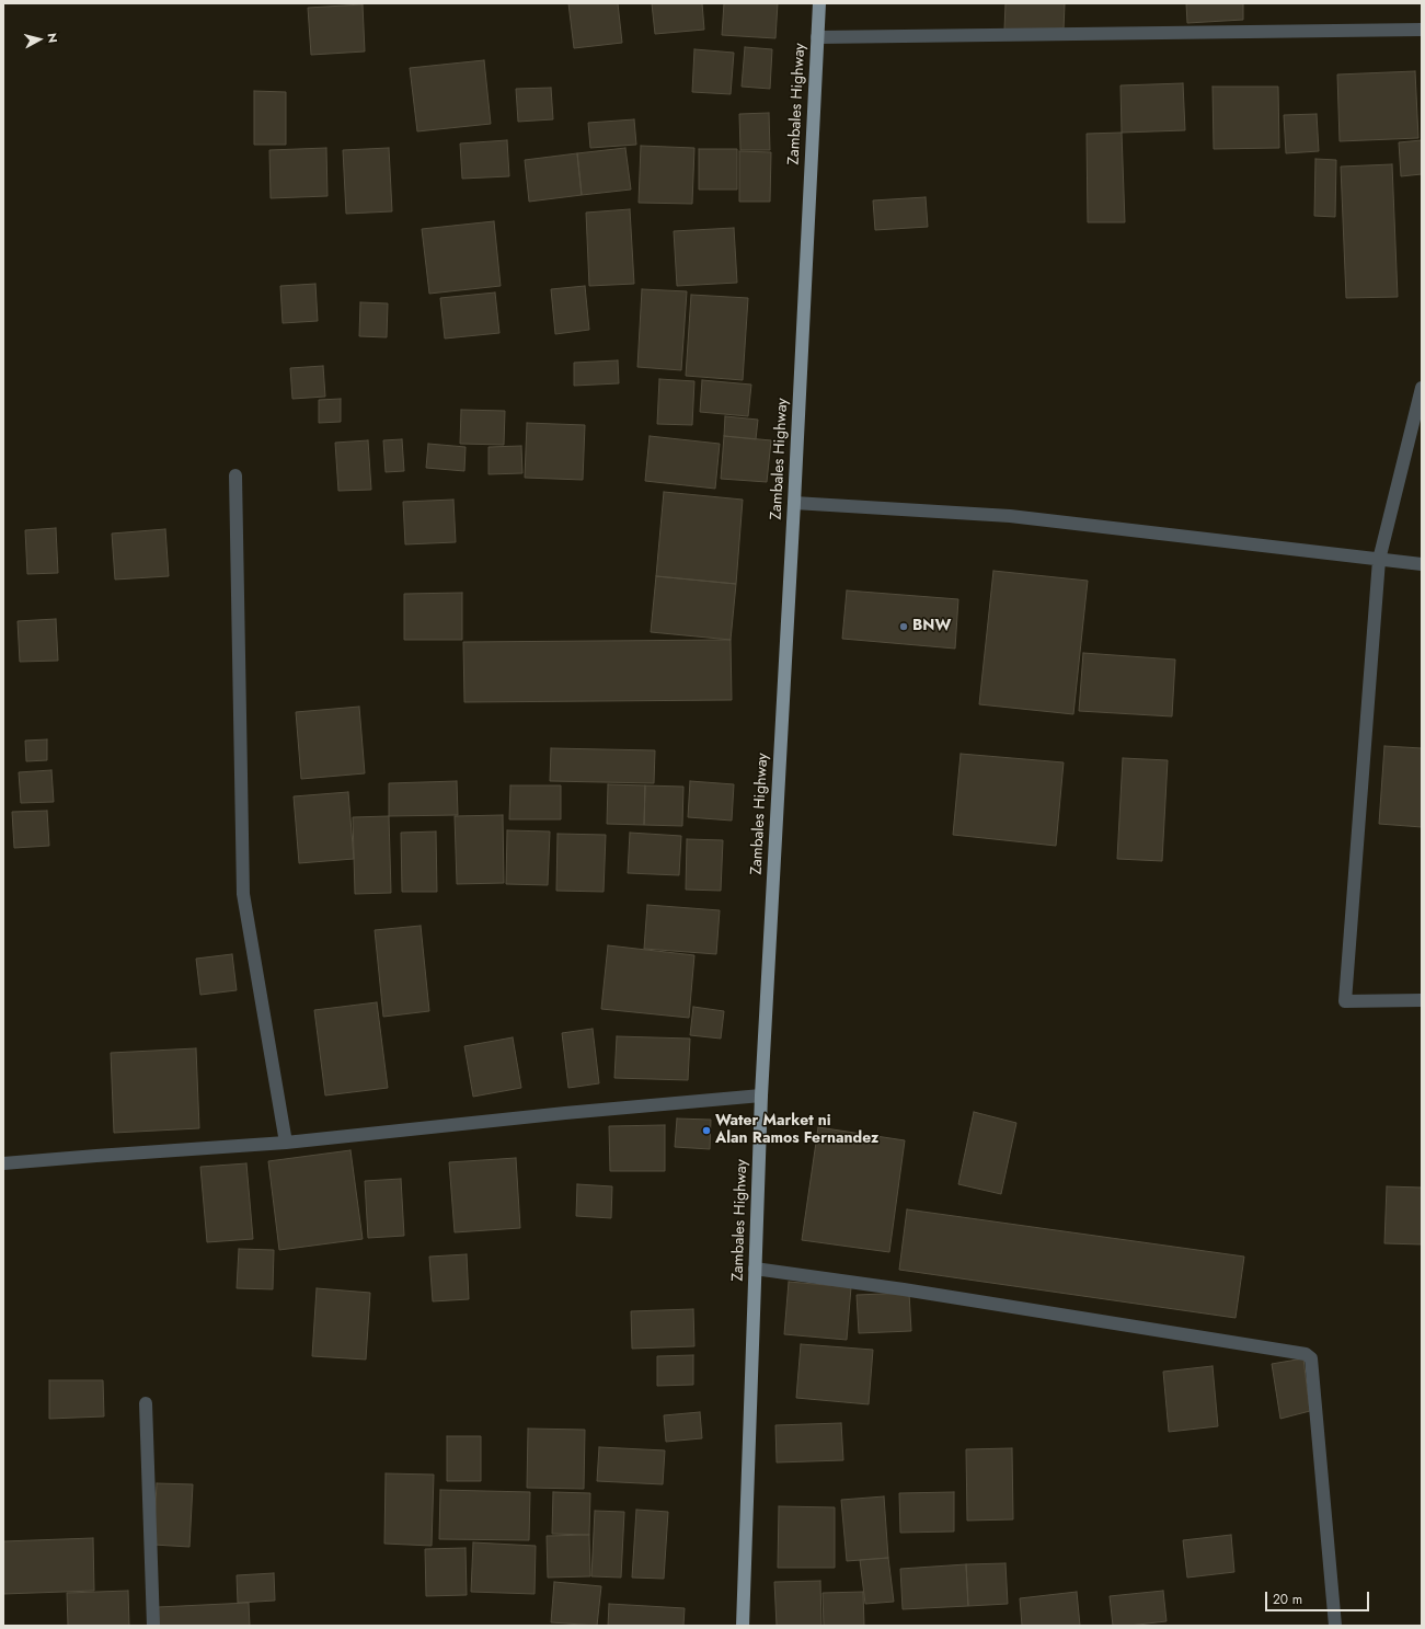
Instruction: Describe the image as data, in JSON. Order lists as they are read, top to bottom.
{
  "streets": {
    "main road": ["Zambales Highway"]
  },
  "places": ["BNW", "Water Market ni Alan Ramos Fernandez"],
  "scale_bar": "20 m",
  "north": "right"
}
